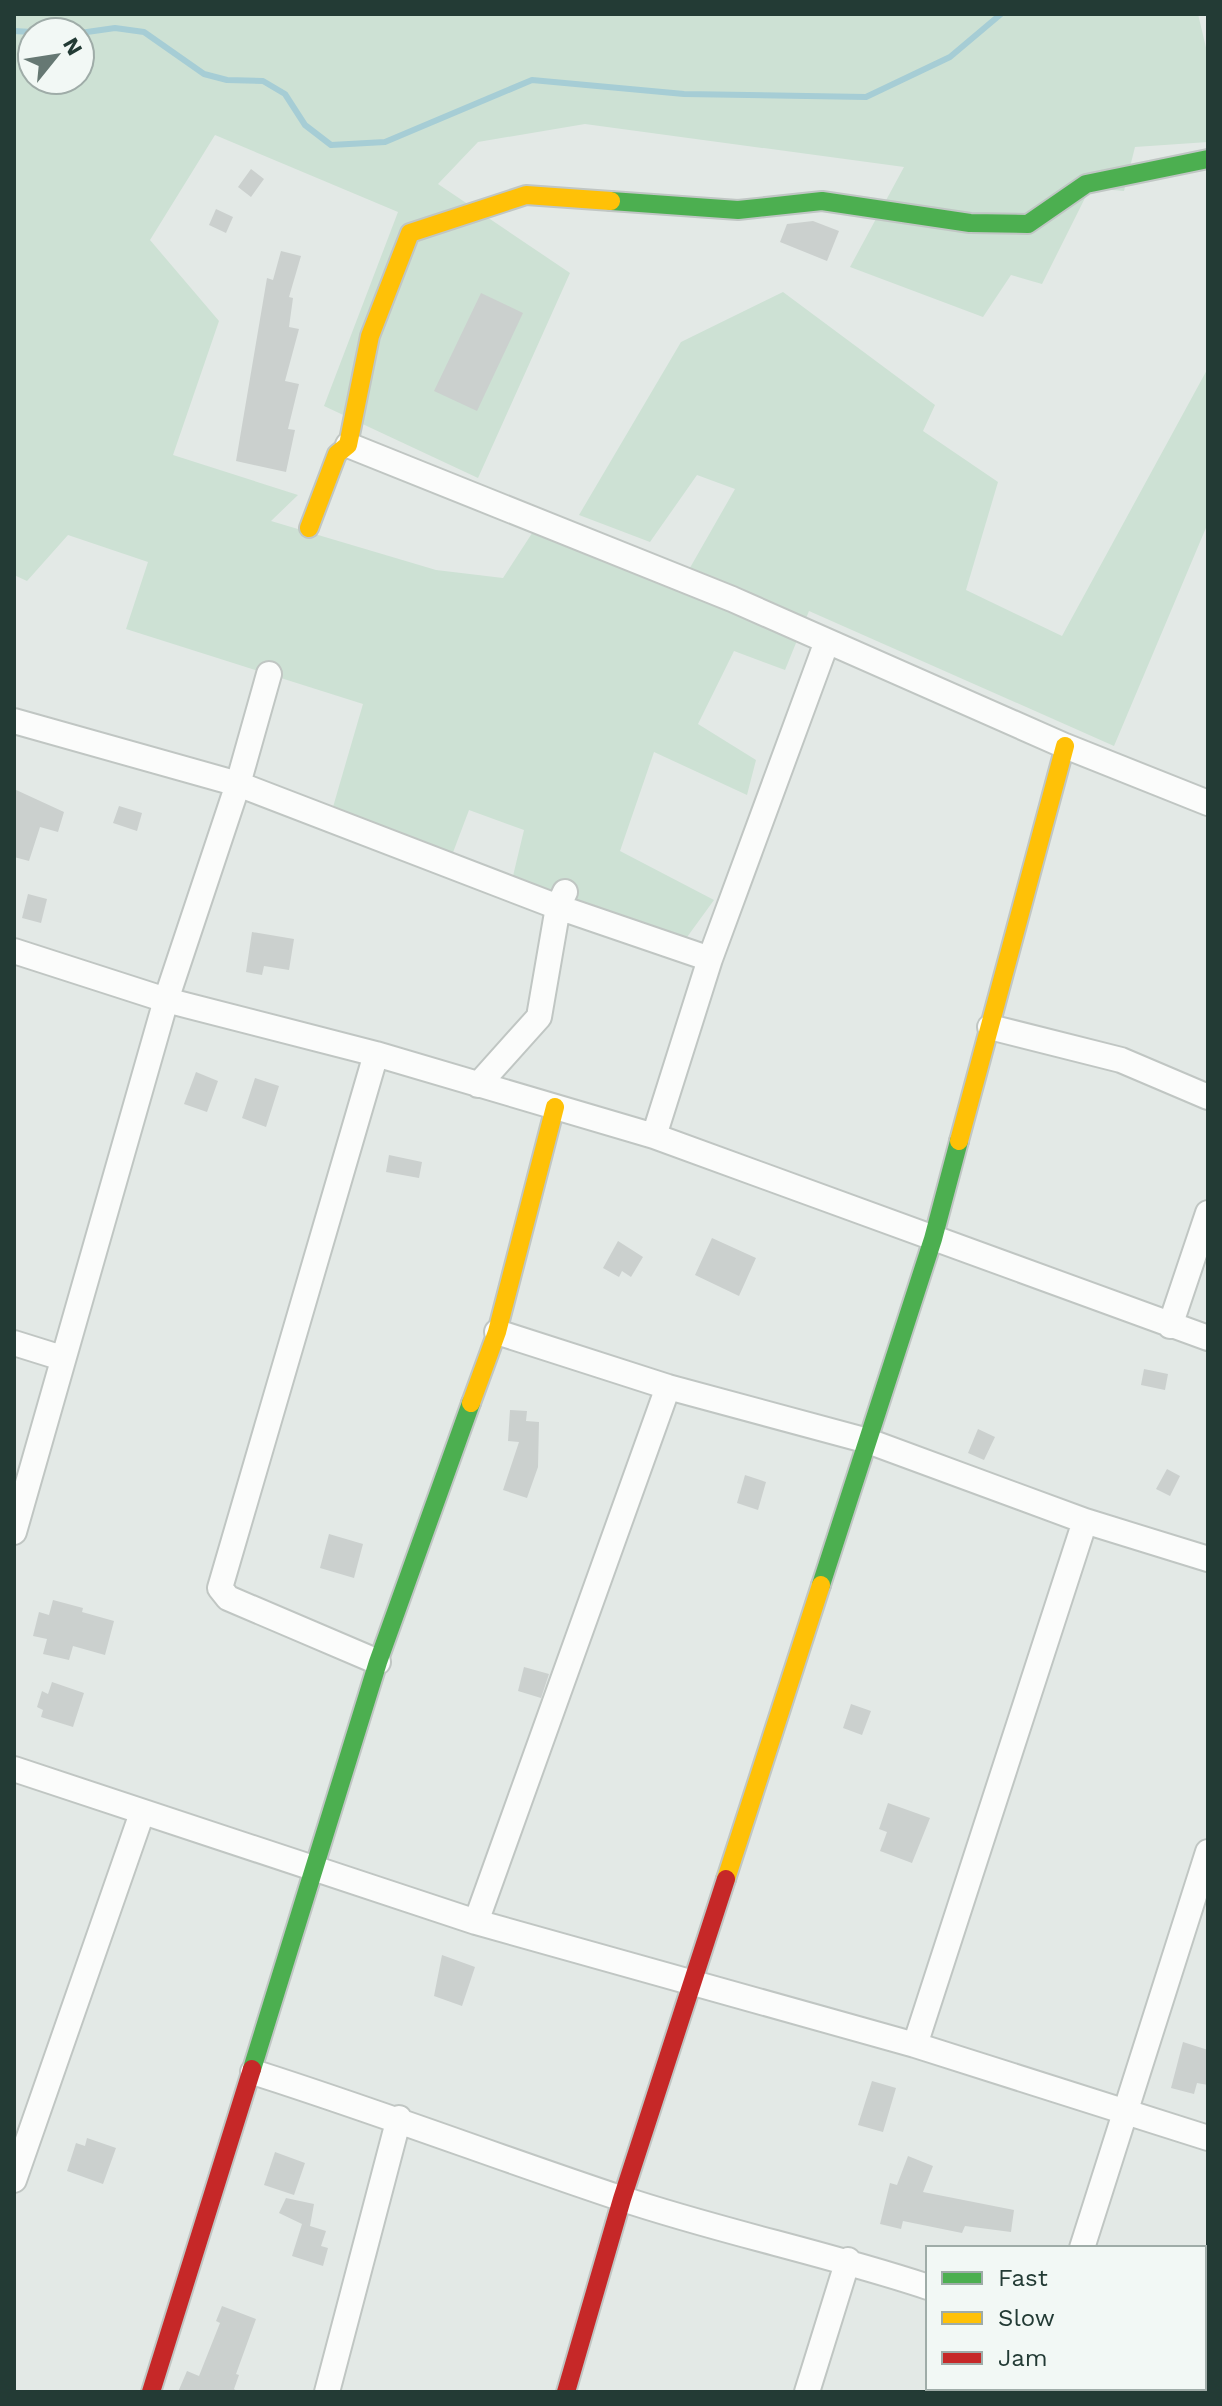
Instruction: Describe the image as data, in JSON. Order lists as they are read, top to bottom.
{
  "legend": ["Fast", "Slow", "Jam"],
  "north": "top right"
}
